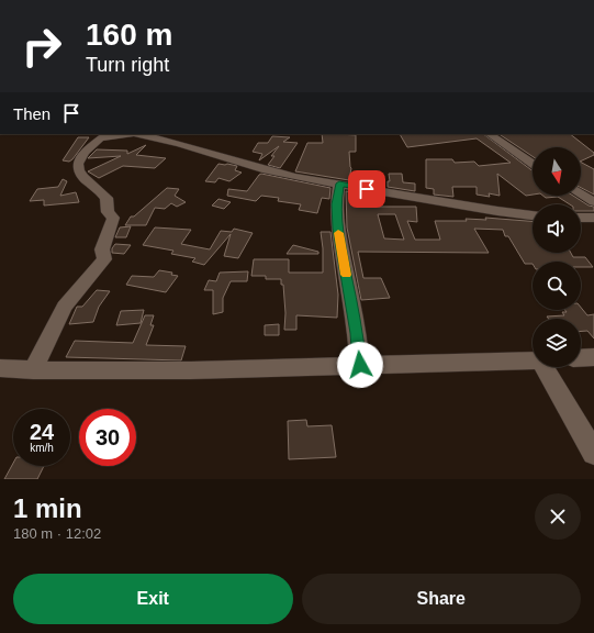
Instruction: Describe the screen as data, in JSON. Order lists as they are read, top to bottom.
{
  "north": "bottom",
  "page": {
    "turn": ["160 m", "Turn right"],
    "then": "Then",
    "speed": "24 km/h",
    "limit": "30",
    "heading": ["1 min", "180 m · 12:02"],
    "buttons": ["Exit", "Share"]
  }
}
